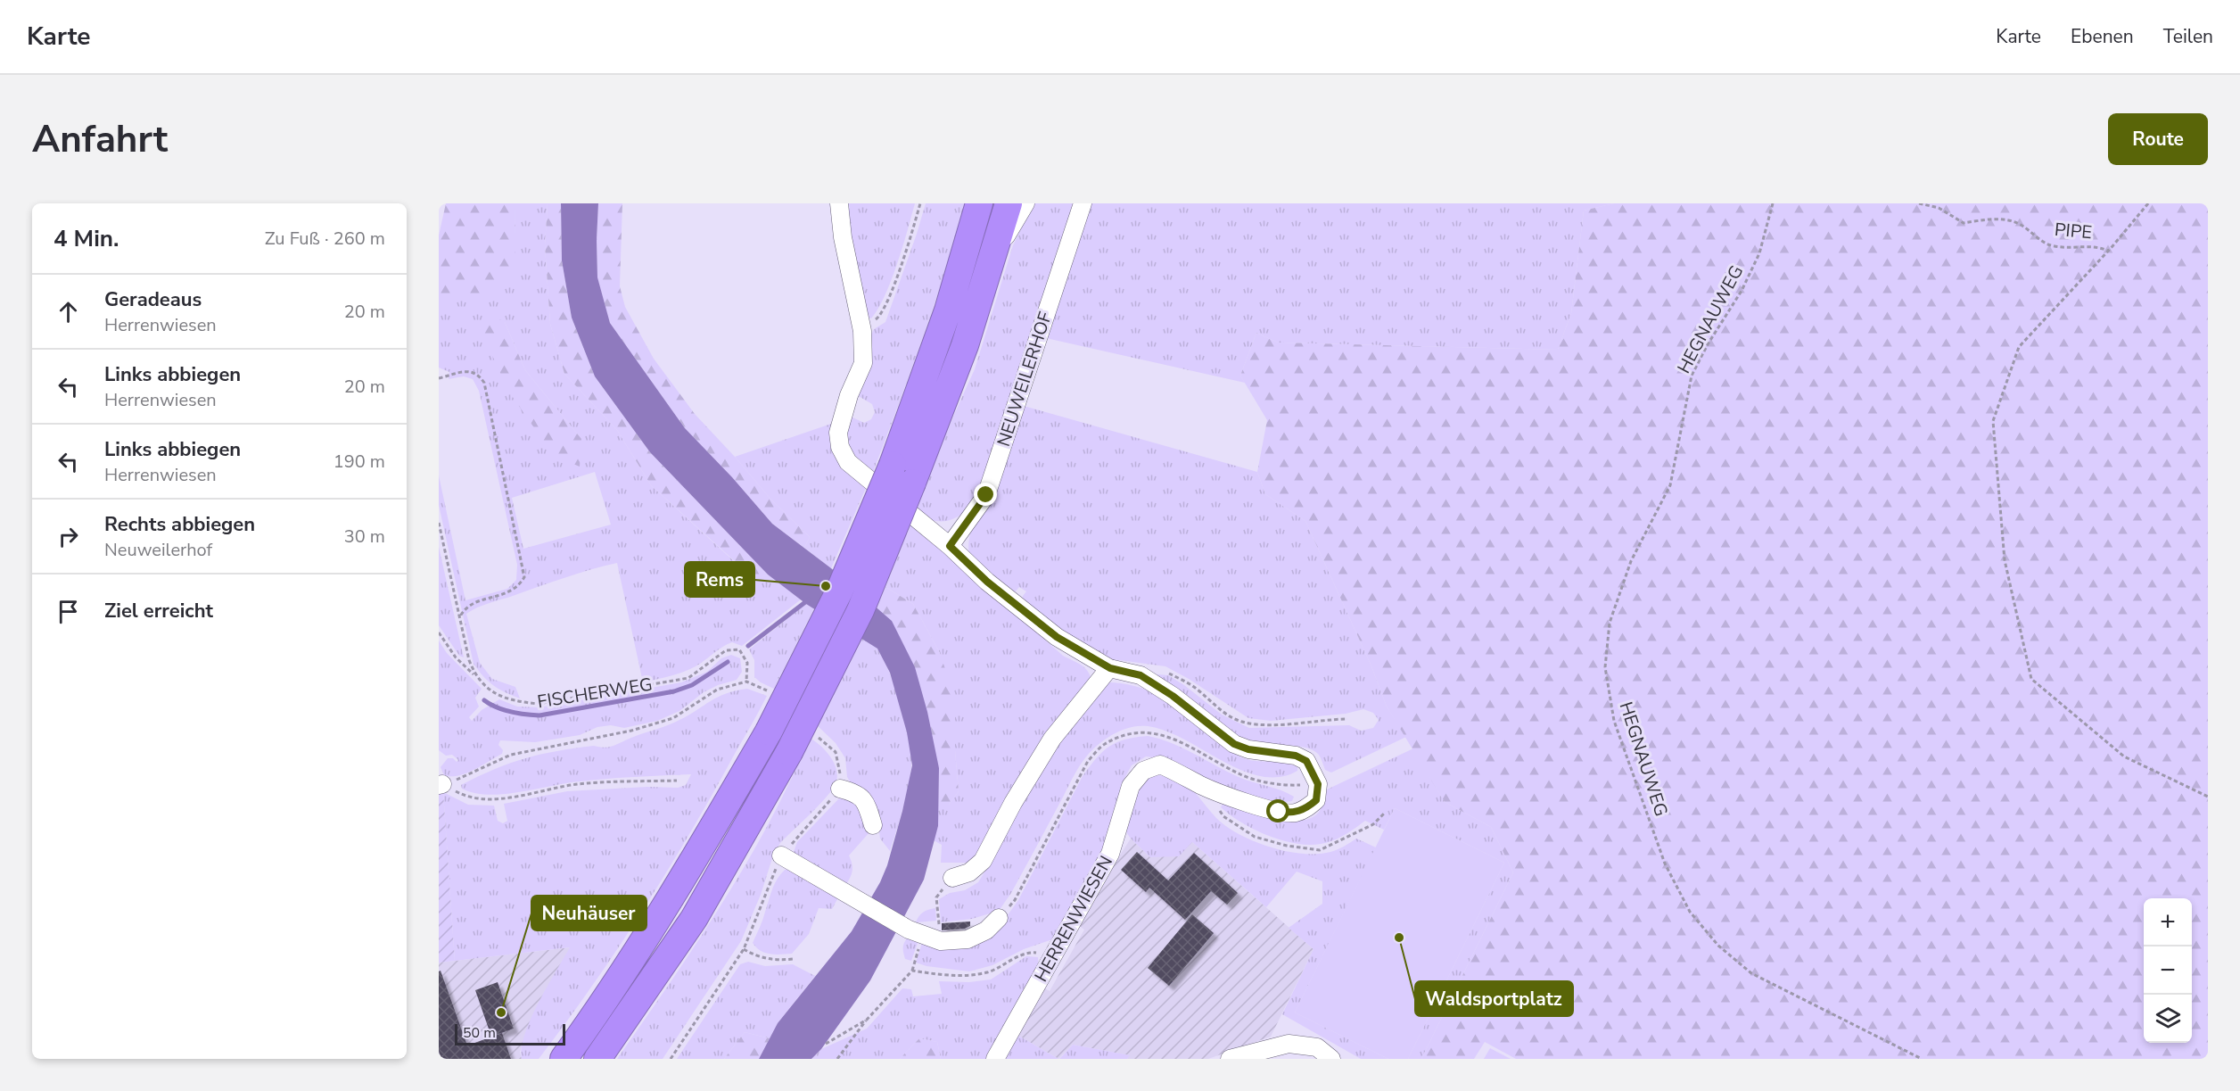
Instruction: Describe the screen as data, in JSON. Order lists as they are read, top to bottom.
{
  "streets": {
    "street": ["NEUWEILERHOF", "HERRENWIESEN"],
    "path": ["PIPE", "HEGNAUWEG", "FISCHERWEG"]
  },
  "crossings": [
    ["NEUWEILERHOF", "HERRENWIESEN"]
  ],
  "places": ["Rems", "Waldsportplatz", "Neuhäuser"],
  "scale_bar": "50 m",
  "page": {
    "header": "Karte",
    "nav": ["Karte", "Ebenen", "Teilen"],
    "buttons": "Route",
    "title": "Anfahrt",
    "heading": ["4 Min.", "Zu Fuß · 260 m"],
    "list": [
      ["Geradeaus", "Herrenwiesen", "20 m"],
      ["Links abbiegen", "Herrenwiesen", "20 m"],
      ["Links abbiegen", "Herrenwiesen", "190 m"],
      ["Rechts abbiegen", "Neuweilerhof", "30 m"],
      "Ziel erreicht"
    ],
    "map_buttons": ["+", "−"],
    "scale": "50 m"
  }
}
